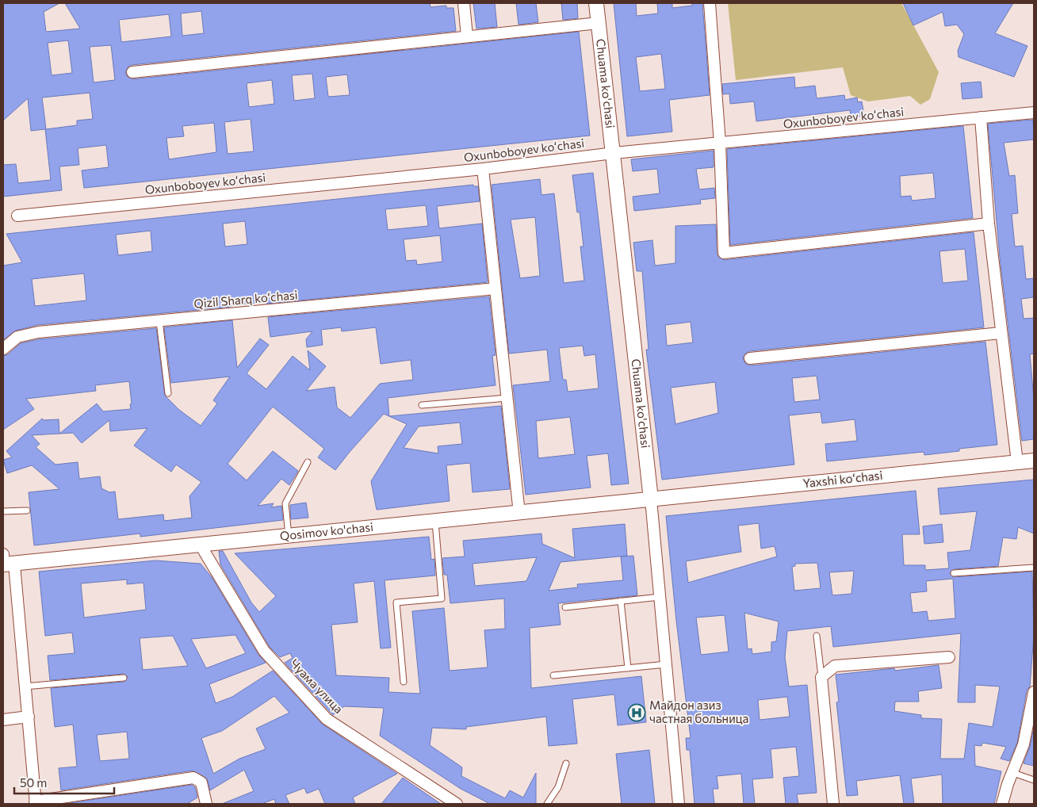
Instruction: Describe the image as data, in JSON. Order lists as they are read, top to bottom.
{
  "streets": {
    "street": [
      "Chuama ko'chasi",
      "Oxunboboyev koʻchasi",
      "Qizil Sharq koʻchasi",
      "Yaxshi koʻchasi",
      "Qosimov ko'chasi",
      "Чуама улица"
    ]
  },
  "crossings": [
    ["Chuama ko'chasi", "Oxunboboyev koʻchasi"],
    ["Chuama ko'chasi", "Yaxshi koʻchasi"],
    ["Chuama ko'chasi", "Qosimov ko'chasi"],
    ["Yaxshi koʻchasi", "Qosimov ko'chasi"],
    ["Qosimov ko'chasi", "Чуама улица"]
  ],
  "places": {
    "hospital": ["Майдон азиз частная больница"]
  },
  "scale_bar": "50 m"
}
